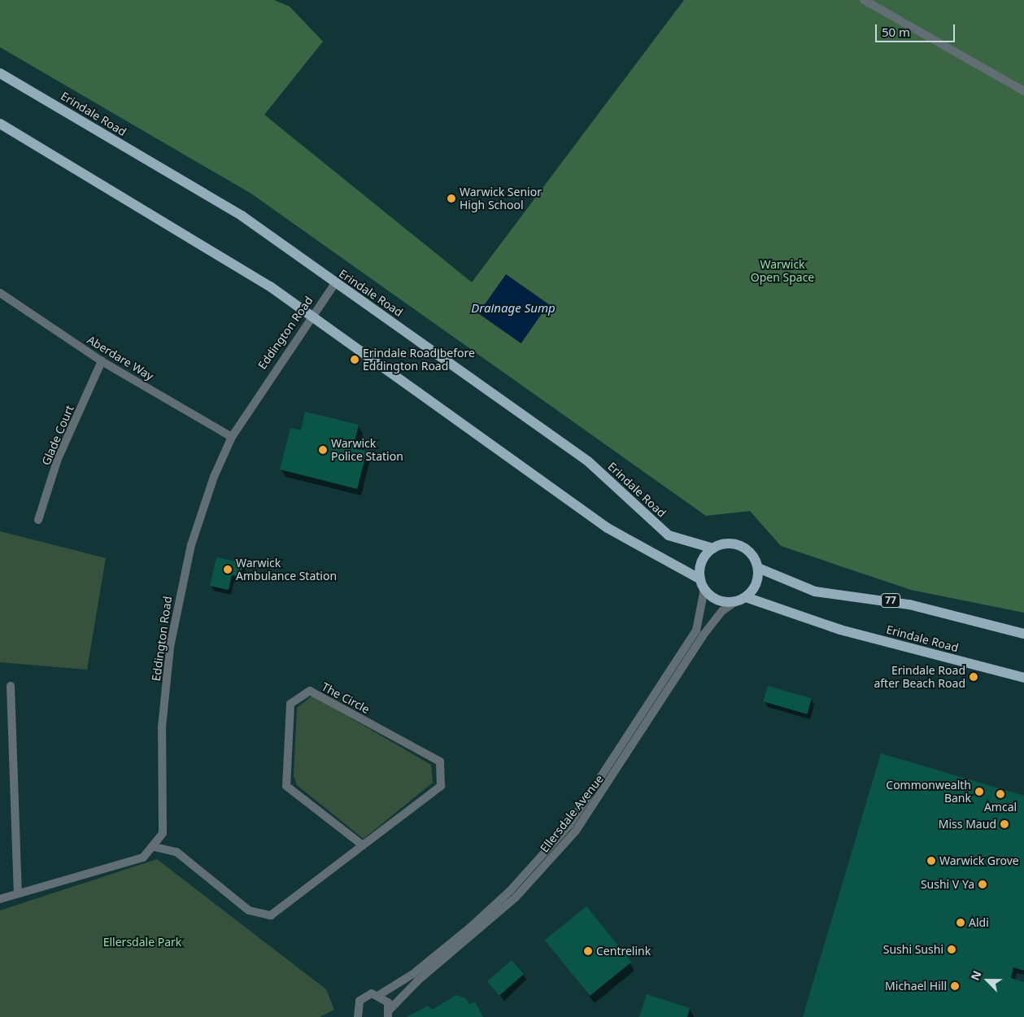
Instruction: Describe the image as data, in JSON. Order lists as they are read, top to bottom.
{
  "streets": {
    "main road": ["Erindale Road", "77"],
    "street": [
      "Eddington Road",
      "Aberdare Way",
      "Glade Court",
      "The Circle",
      "Ellersdale Avenue"
    ]
  },
  "crossings": [
    ["Erindale Road", "Eddington Road"],
    ["Erindale Road", "77"],
    ["Erindale Road", "Ellersdale Avenue"],
    ["Eddington Road", "Aberdare Way"],
    ["Eddington Road", "The Circle"],
    ["Aberdare Way", "Glade Court"],
    ["77", "Ellersdale Avenue"]
  ],
  "water": ["Drainage Sump"],
  "parks": ["Warwick Open Space", "Ellersdale Park"],
  "places": [
    "Warwick Senior High School",
    "Erindale Road before Eddington Road",
    "Warwick Police Station",
    "Warwick Ambulance Station",
    "Erindale Road after Beach Road",
    "Commonwealth Bank",
    "Amcal",
    "Miss Maud",
    "Warwick Grove",
    "Sushi V Ya",
    "Aldi",
    "Sushi Sushi",
    "Centrelink",
    "Michael Hill"
  ],
  "scale_bar": "50 m",
  "north": "top left"
}
